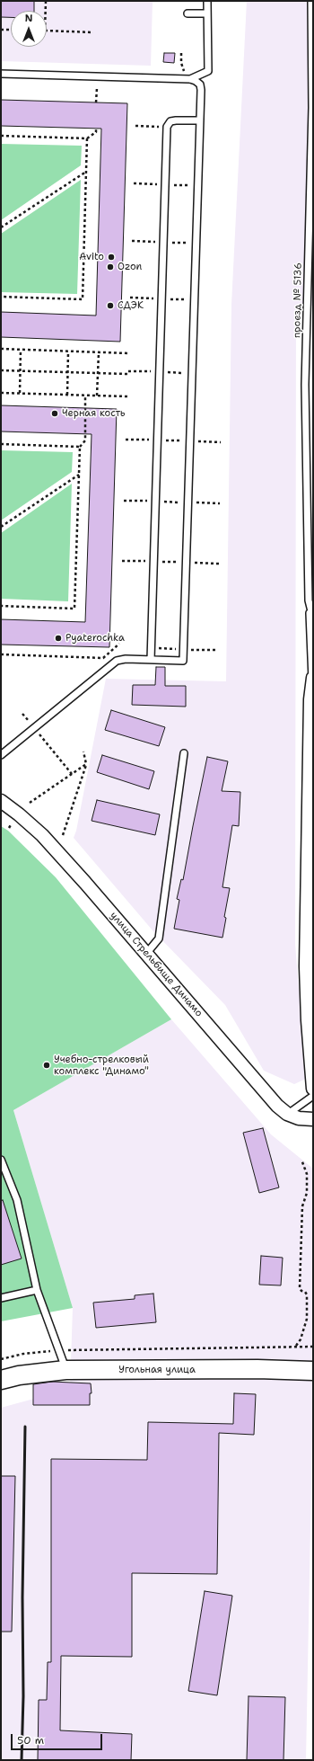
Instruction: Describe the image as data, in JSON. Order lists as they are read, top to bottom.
{
  "streets": {
    "street": ["улица Стрельбище Динамо", "Угольная улица"],
    "lane": ["проезд № 5136"]
  },
  "places": [
    "Avito",
    "Ozon",
    "СДЭК",
    "Черная кость",
    "Pyaterochka",
    "Учебно-стрелковый комплекс \"Динамо\""
  ],
  "scale_bar": "50 m",
  "north": "top"
}
